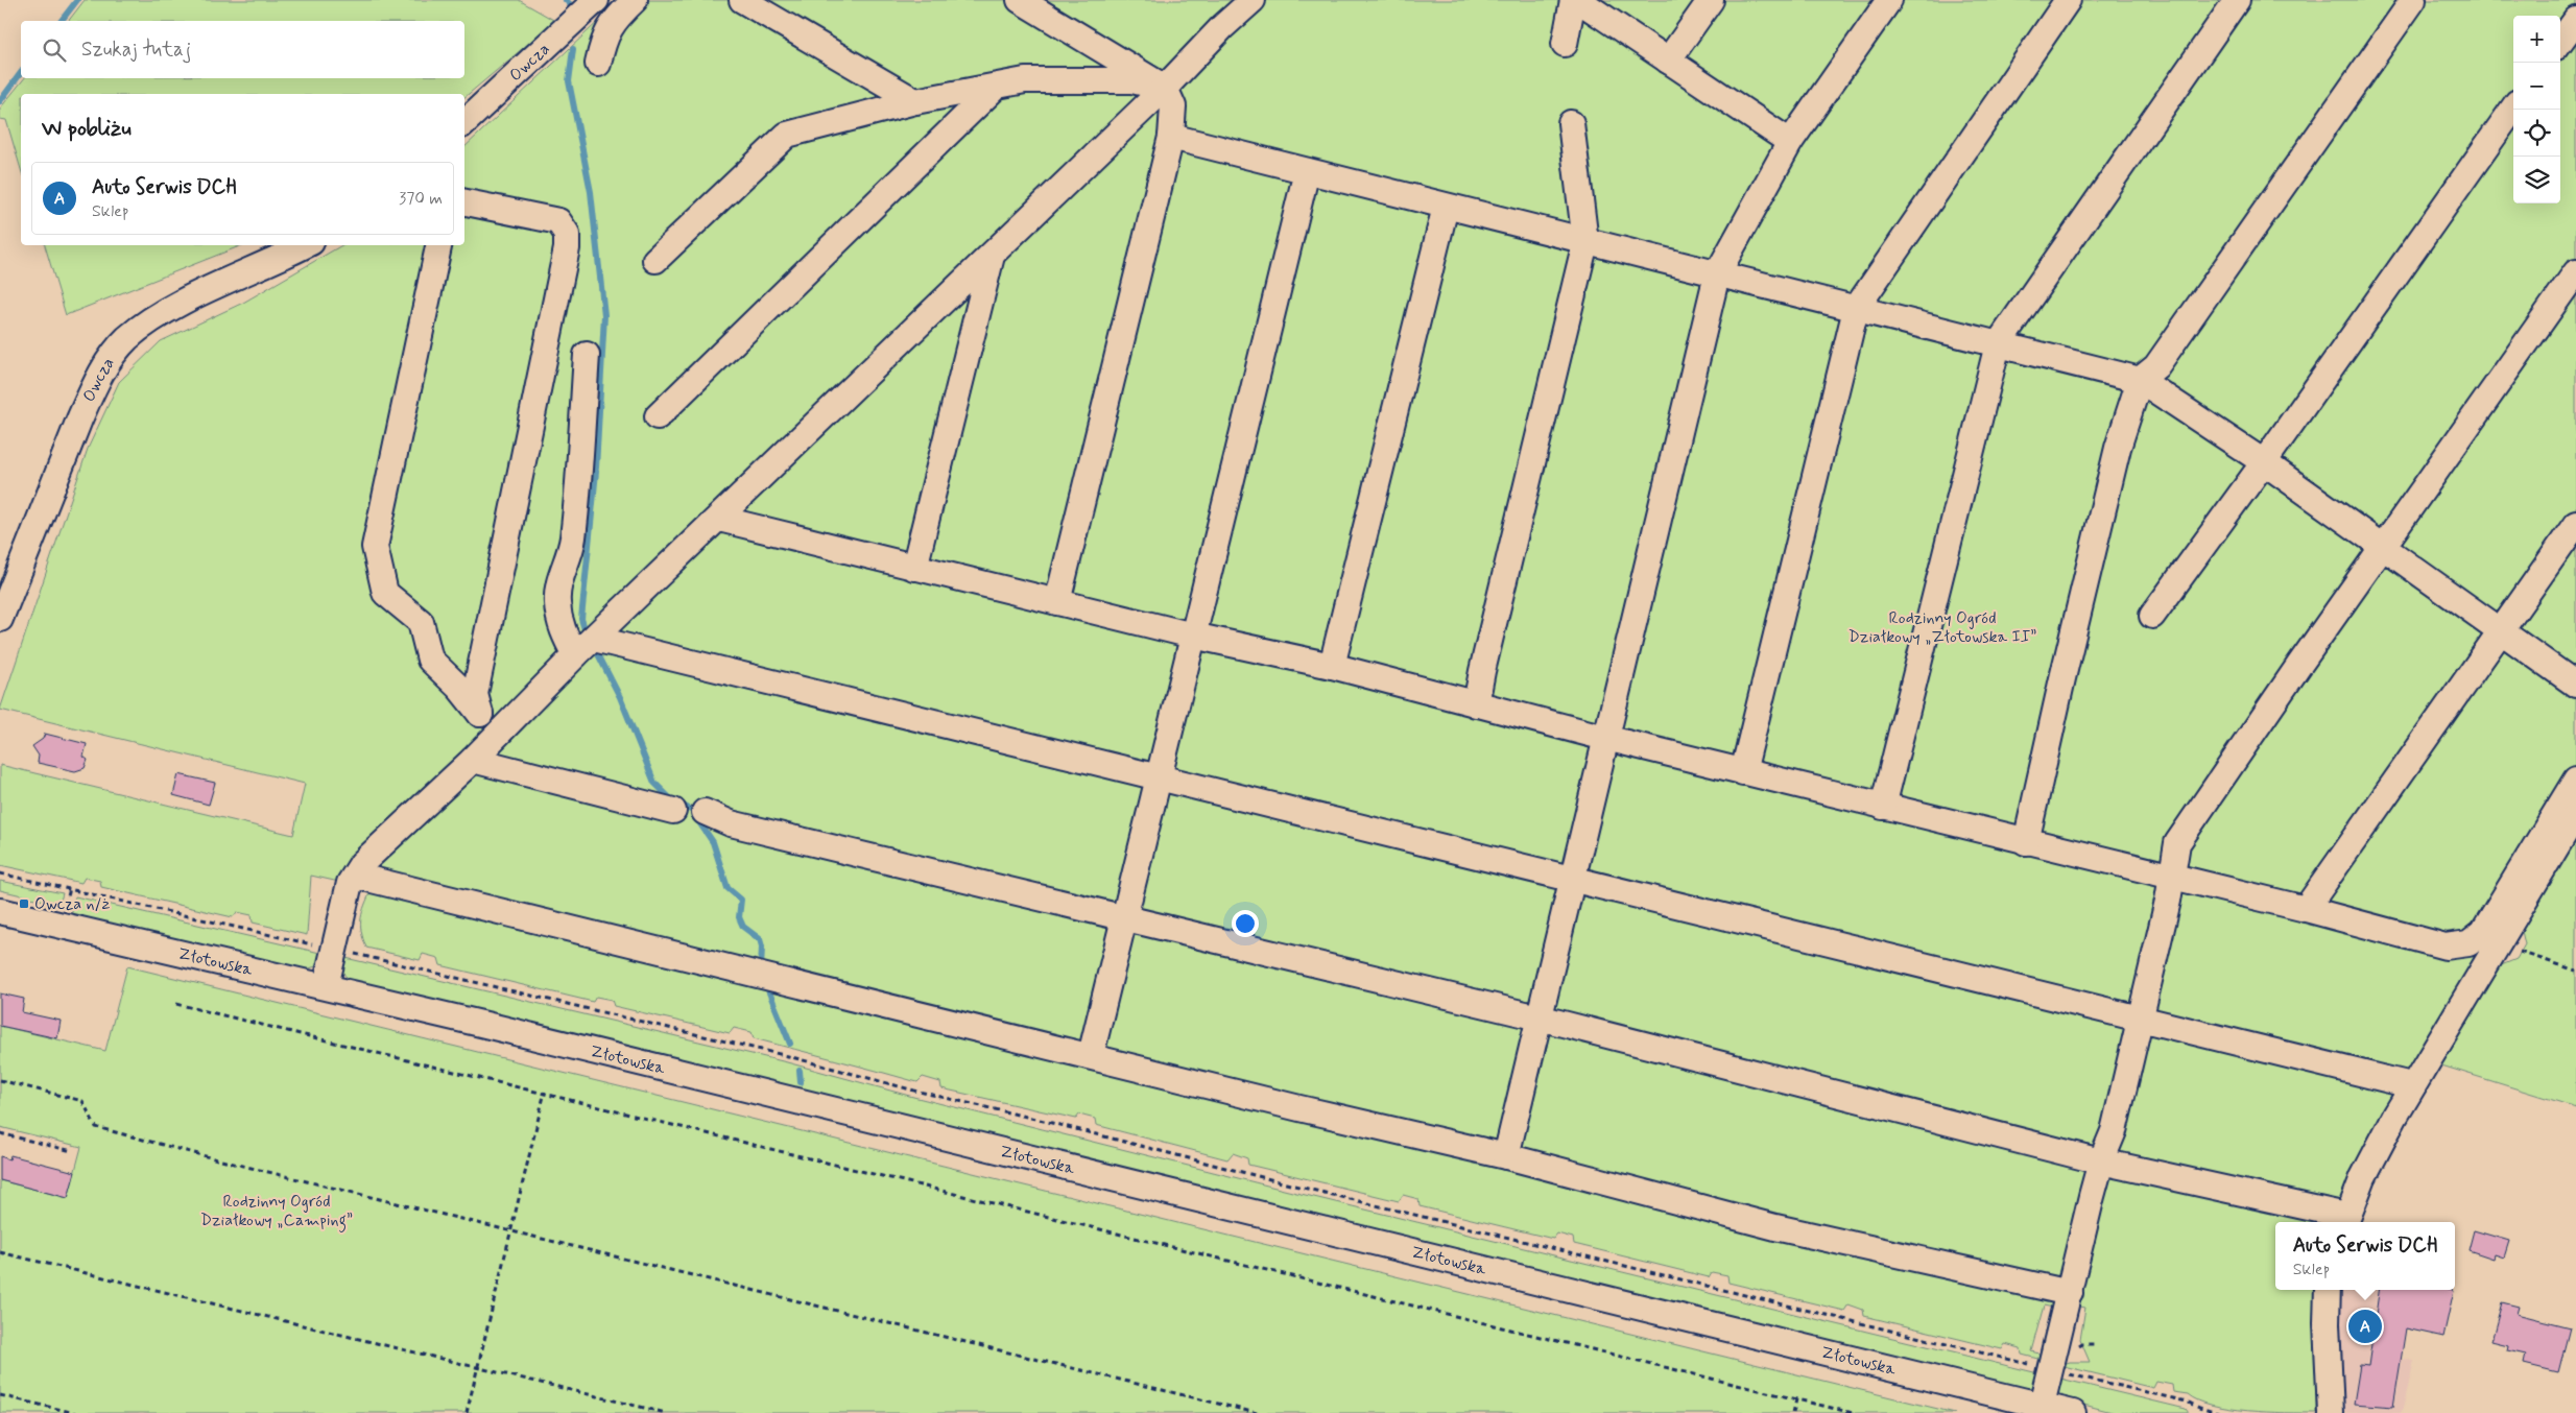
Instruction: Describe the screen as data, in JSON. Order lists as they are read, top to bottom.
{
  "streets": {
    "street": ["Owcza", "Złotowska"]
  },
  "parks": ["Rodzinny Ogród Działkowy „Złotowska II”", "Rodzinny Ogród Działkowy „Camping”"],
  "places": {
    "transit": ["Owcza n/ż"]
  },
  "page": {
    "map_buttons": ["+", "−"],
    "search": "Szukaj tutaj",
    "heading": "W pobliżu",
    "list": [
      {
        "mark": "A",
        "name": "Auto Serwis DCH",
        "note": "Sklep",
        "value": "370 m"
      }
    ],
    "popup": ["Auto Serwis DCH", "Sklep"],
    "pins": "A"
  }
}
